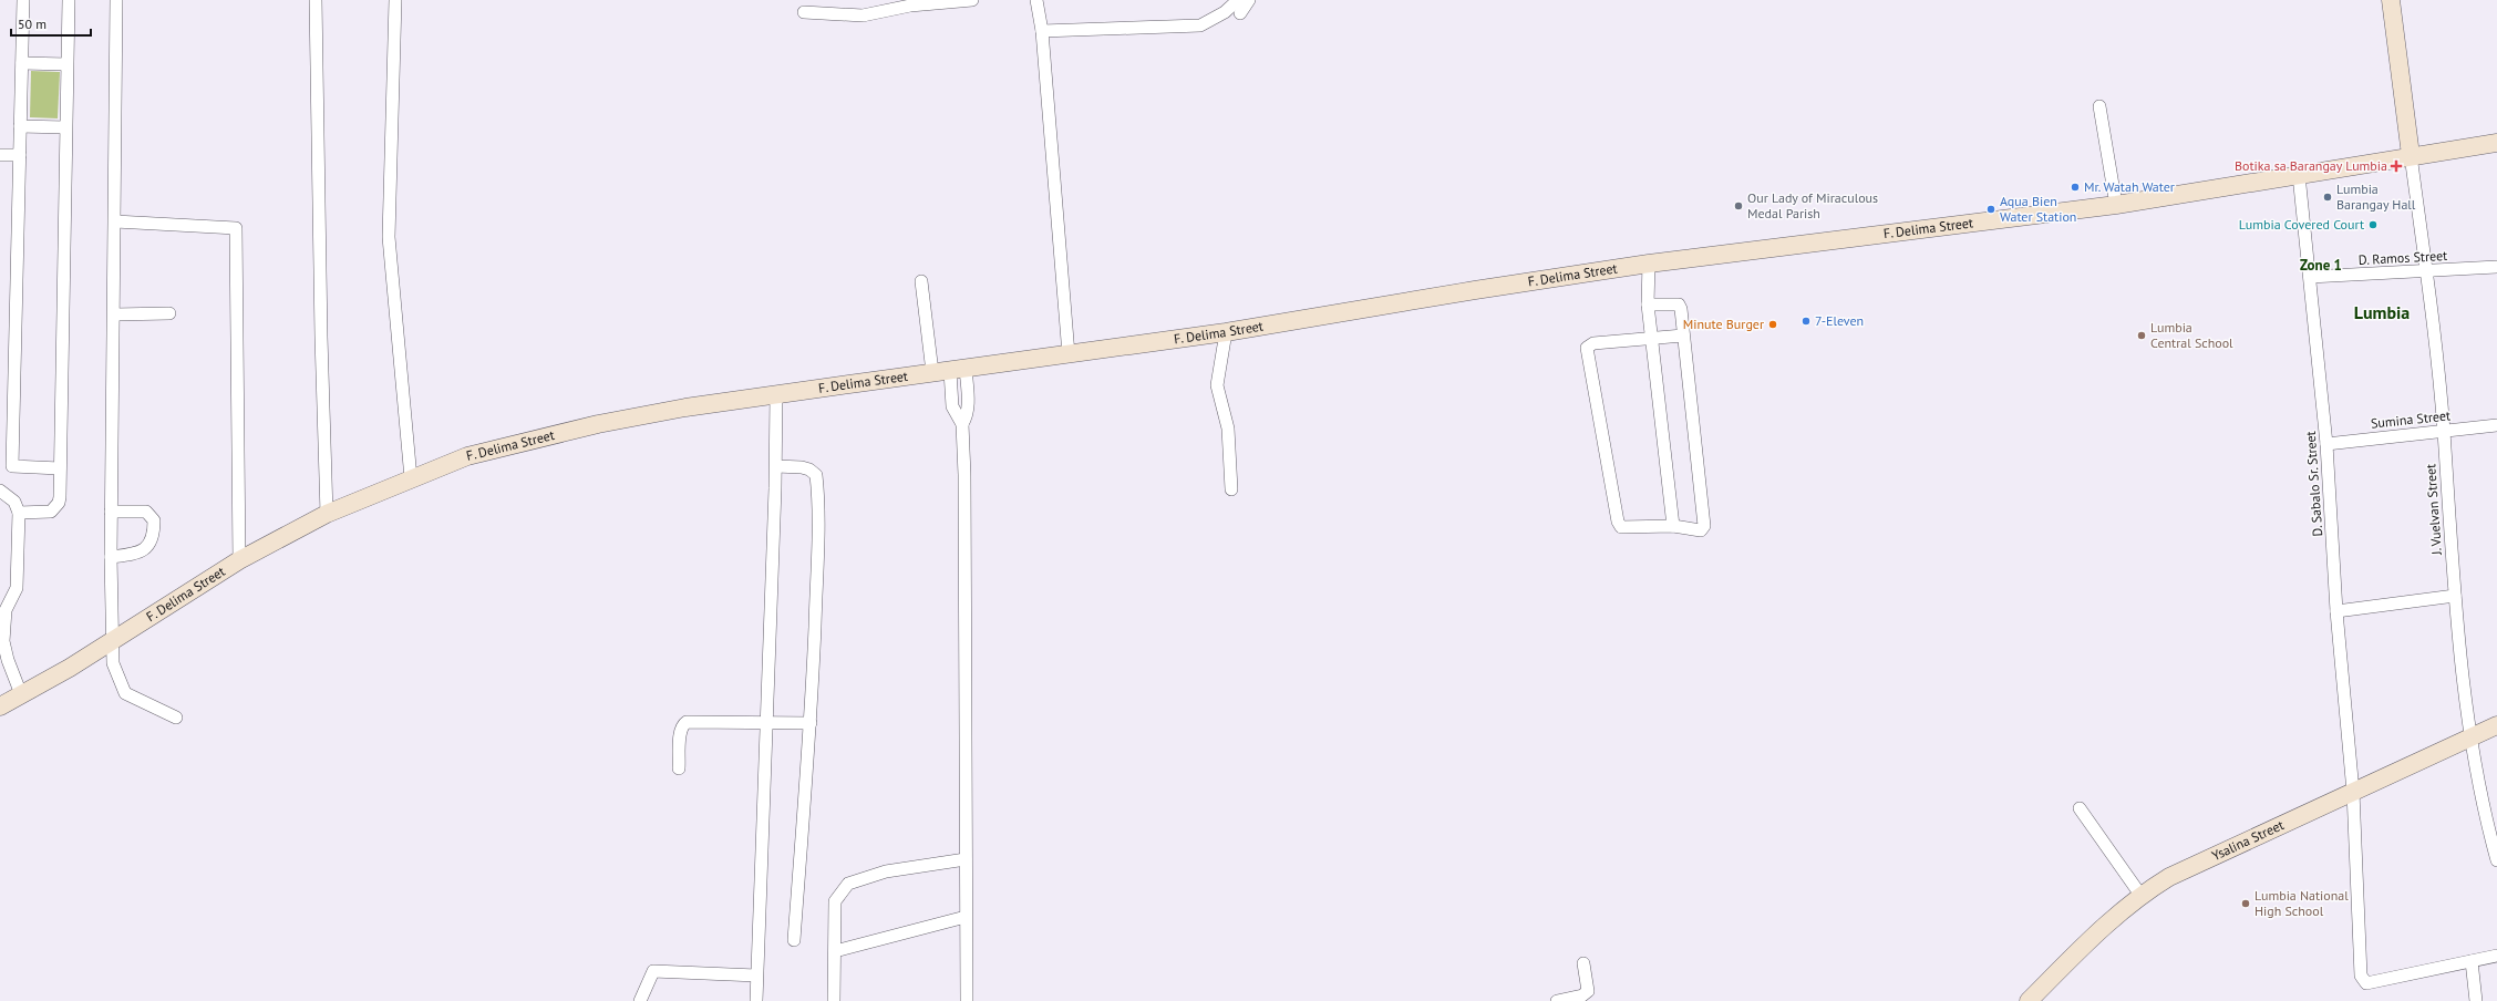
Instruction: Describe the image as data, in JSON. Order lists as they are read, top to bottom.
{
  "streets": {
    "street": [
      "F. Delima Street",
      "D. Ramos Street",
      "Sumina Street",
      "D. Sabalo Sr. Street",
      "J. Vuelvan Street",
      "Ysalina Street"
    ]
  },
  "crossings": [
    ["F. Delima Street", "D. Sabalo Sr. Street"],
    ["F. Delima Street", "J. Vuelvan Street"],
    ["D. Ramos Street", "D. Sabalo Sr. Street"],
    ["D. Ramos Street", "J. Vuelvan Street"],
    ["Sumina Street", "D. Sabalo Sr. Street"],
    ["Sumina Street", "J. Vuelvan Street"],
    ["D. Sabalo Sr. Street", "Ysalina Street"],
    ["J. Vuelvan Street", "Ysalina Street"]
  ],
  "districts": ["Zone 1", "Lumbia"],
  "places": {
    "health": ["Botika sa Barangay Lumbia"],
    "other": [
      "Mr. Watah Water",
      "Lumbia Barangay Hall",
      "Our Lady of Miraculous Medal Parish",
      "Aqua Bien Water Station",
      "Lumbia Covered Court",
      "7-Eleven",
      "Minute Burger",
      "Lumbia Central School",
      "Lumbia National High School"
    ]
  },
  "scale_bar": "50 m"
}
